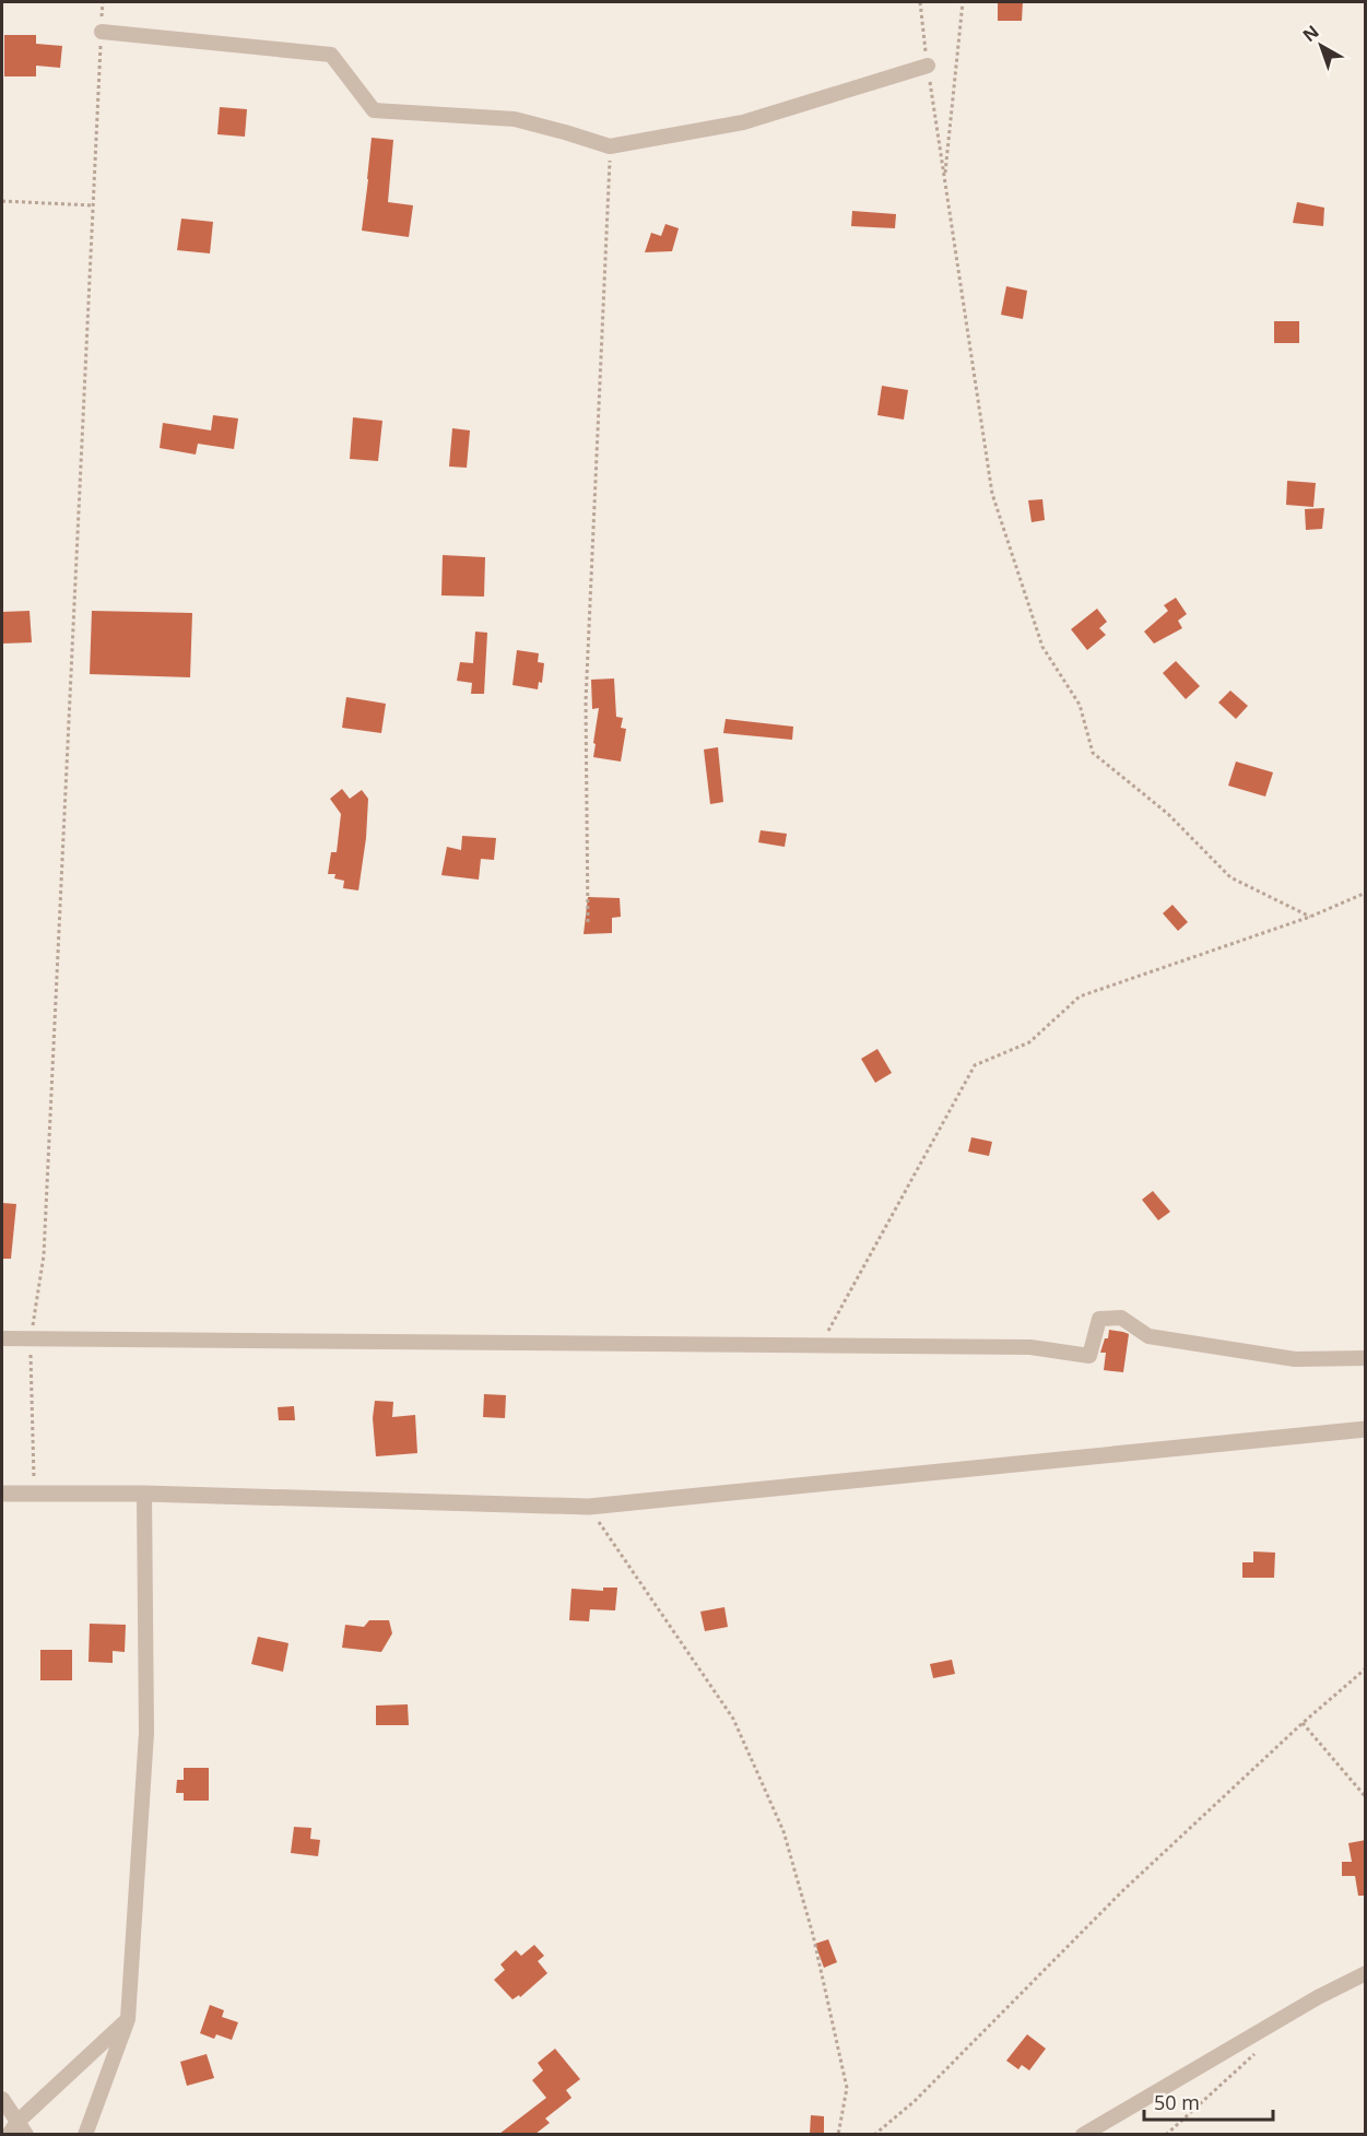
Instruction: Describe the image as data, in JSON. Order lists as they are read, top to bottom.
{
  "scale_bar": "50 m",
  "north": "top left"
}
